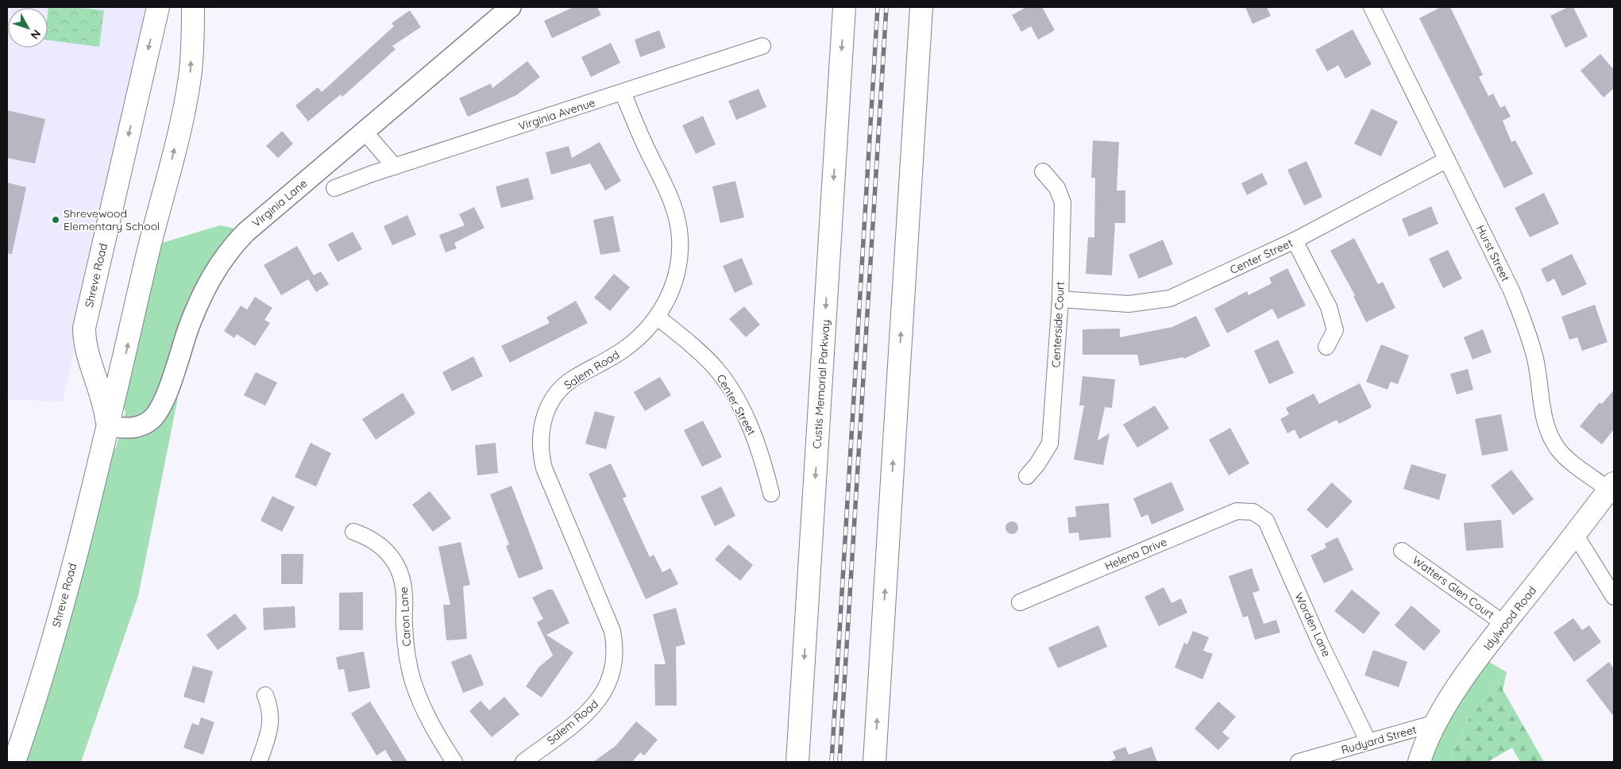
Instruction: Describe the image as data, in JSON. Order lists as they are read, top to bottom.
{
  "streets": {
    "main road": ["Shreve Road", "Custis Memorial Parkway", "Idylwood Road"],
    "street": [
      "Virginia Avenue",
      "Virginia Lane",
      "Hurst Street",
      "Center Street",
      "Centerside Court",
      "Salem Road",
      "Helena Drive",
      "Watters Glen Court",
      "Caron Lane",
      "Worden Lane",
      "Rudyard Street"
    ]
  },
  "crossings": [
    ["Virginia Avenue", "Salem Road"],
    ["Virginia Lane", "Shreve Road"],
    ["Hurst Street", "Center Street"],
    ["Hurst Street", "Idylwood Road"],
    ["Center Street", "Centerside Court"],
    ["Center Street", "Salem Road"],
    ["Helena Drive", "Worden Lane"],
    ["Watters Glen Court", "Idylwood Road"],
    ["Idylwood Road", "Rudyard Street"],
    ["Worden Lane", "Rudyard Street"]
  ],
  "places": ["Shrevewood Elementary School"],
  "north": "bottom right"
}
